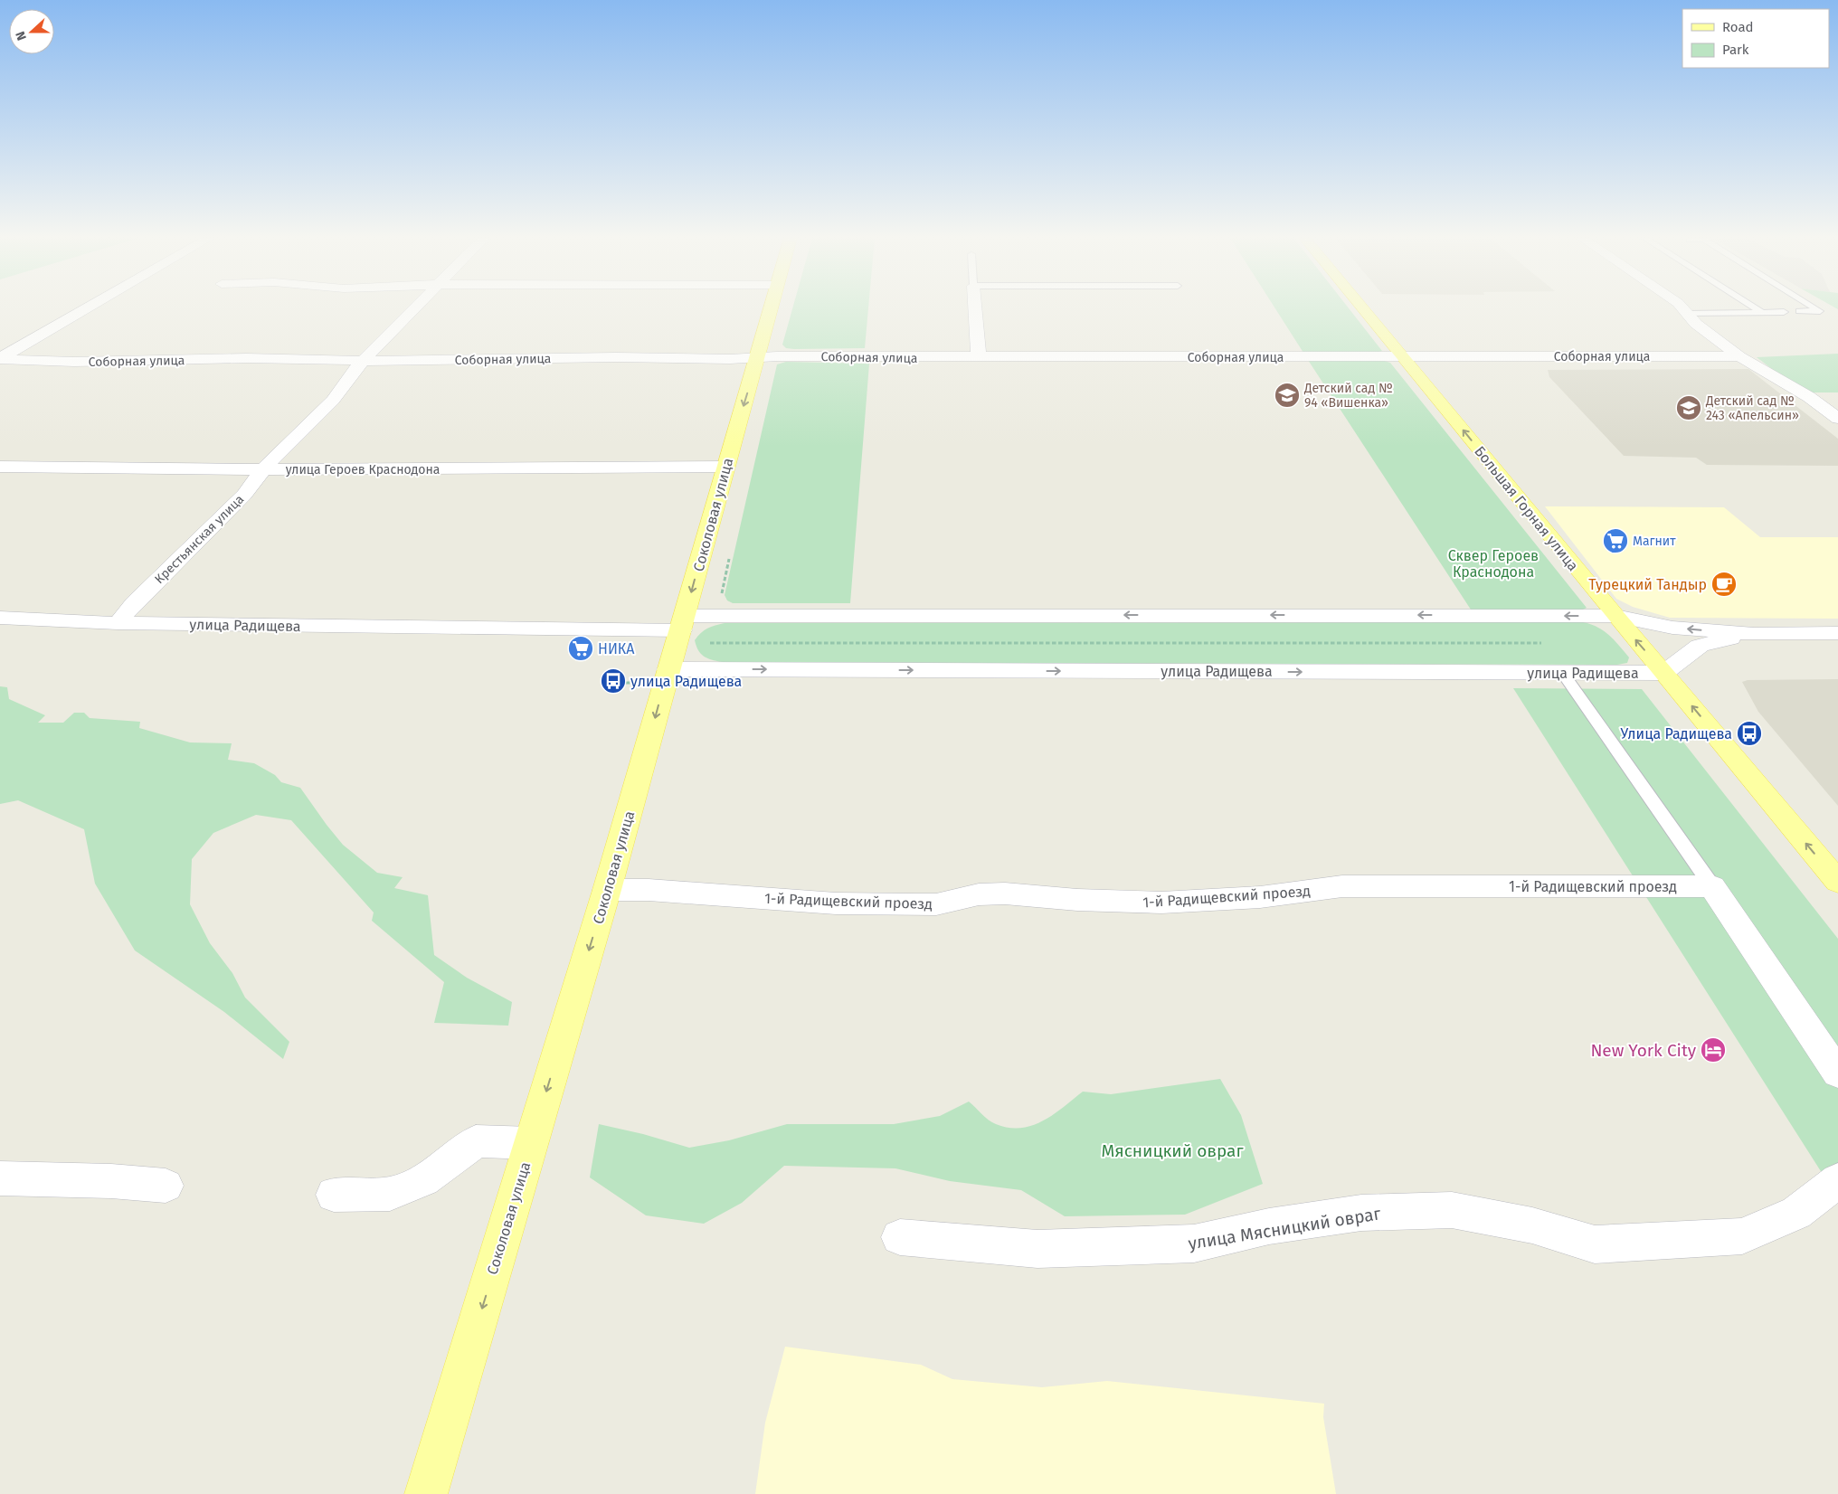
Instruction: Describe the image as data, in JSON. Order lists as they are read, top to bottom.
{
  "streets": {
    "main road": ["Большая Горная улица", "Соколовая улица"],
    "street": [
      "Соборная улица",
      "улица Героев Краснодона",
      "Крестьянская улица",
      "улица Радищева",
      "1-й Радищевский проезд",
      "улица Мясницкий овраг"
    ]
  },
  "crossings": [
    ["Соборная улица", "Большая Горная улица"],
    ["Соборная улица", "Соколовая улица"],
    ["Соборная улица", "Крестьянская улица"],
    ["улица Героев Краснодона", "Соколовая улица"],
    ["улица Героев Краснодона", "Крестьянская улица"],
    ["Большая Горная улица", "улица Радищева"],
    ["Соколовая улица", "улица Радищева"],
    ["Соколовая улица", "1-й Радищевский проезд"],
    ["Крестьянская улица", "улица Радищева"]
  ],
  "one_way": ["Большая Горная улица", "Соколовая улица"],
  "parks": ["Сквер Героев Краснодона", "Мясницкий овраг"],
  "places": {
    "school or university": ["Детский сад № 94 «Вишенка»", "Детский сад № 243 «Апельсин»"],
    "supermarket": ["Магнит", "НИКА"],
    "cafe": ["Турецкий Тандыр"],
    "bus stop": ["улица Радищева", "Улица Радищева"],
    "hotel": ["New York City"]
  },
  "legend": ["Road", "Park"],
  "north": "left"
}
